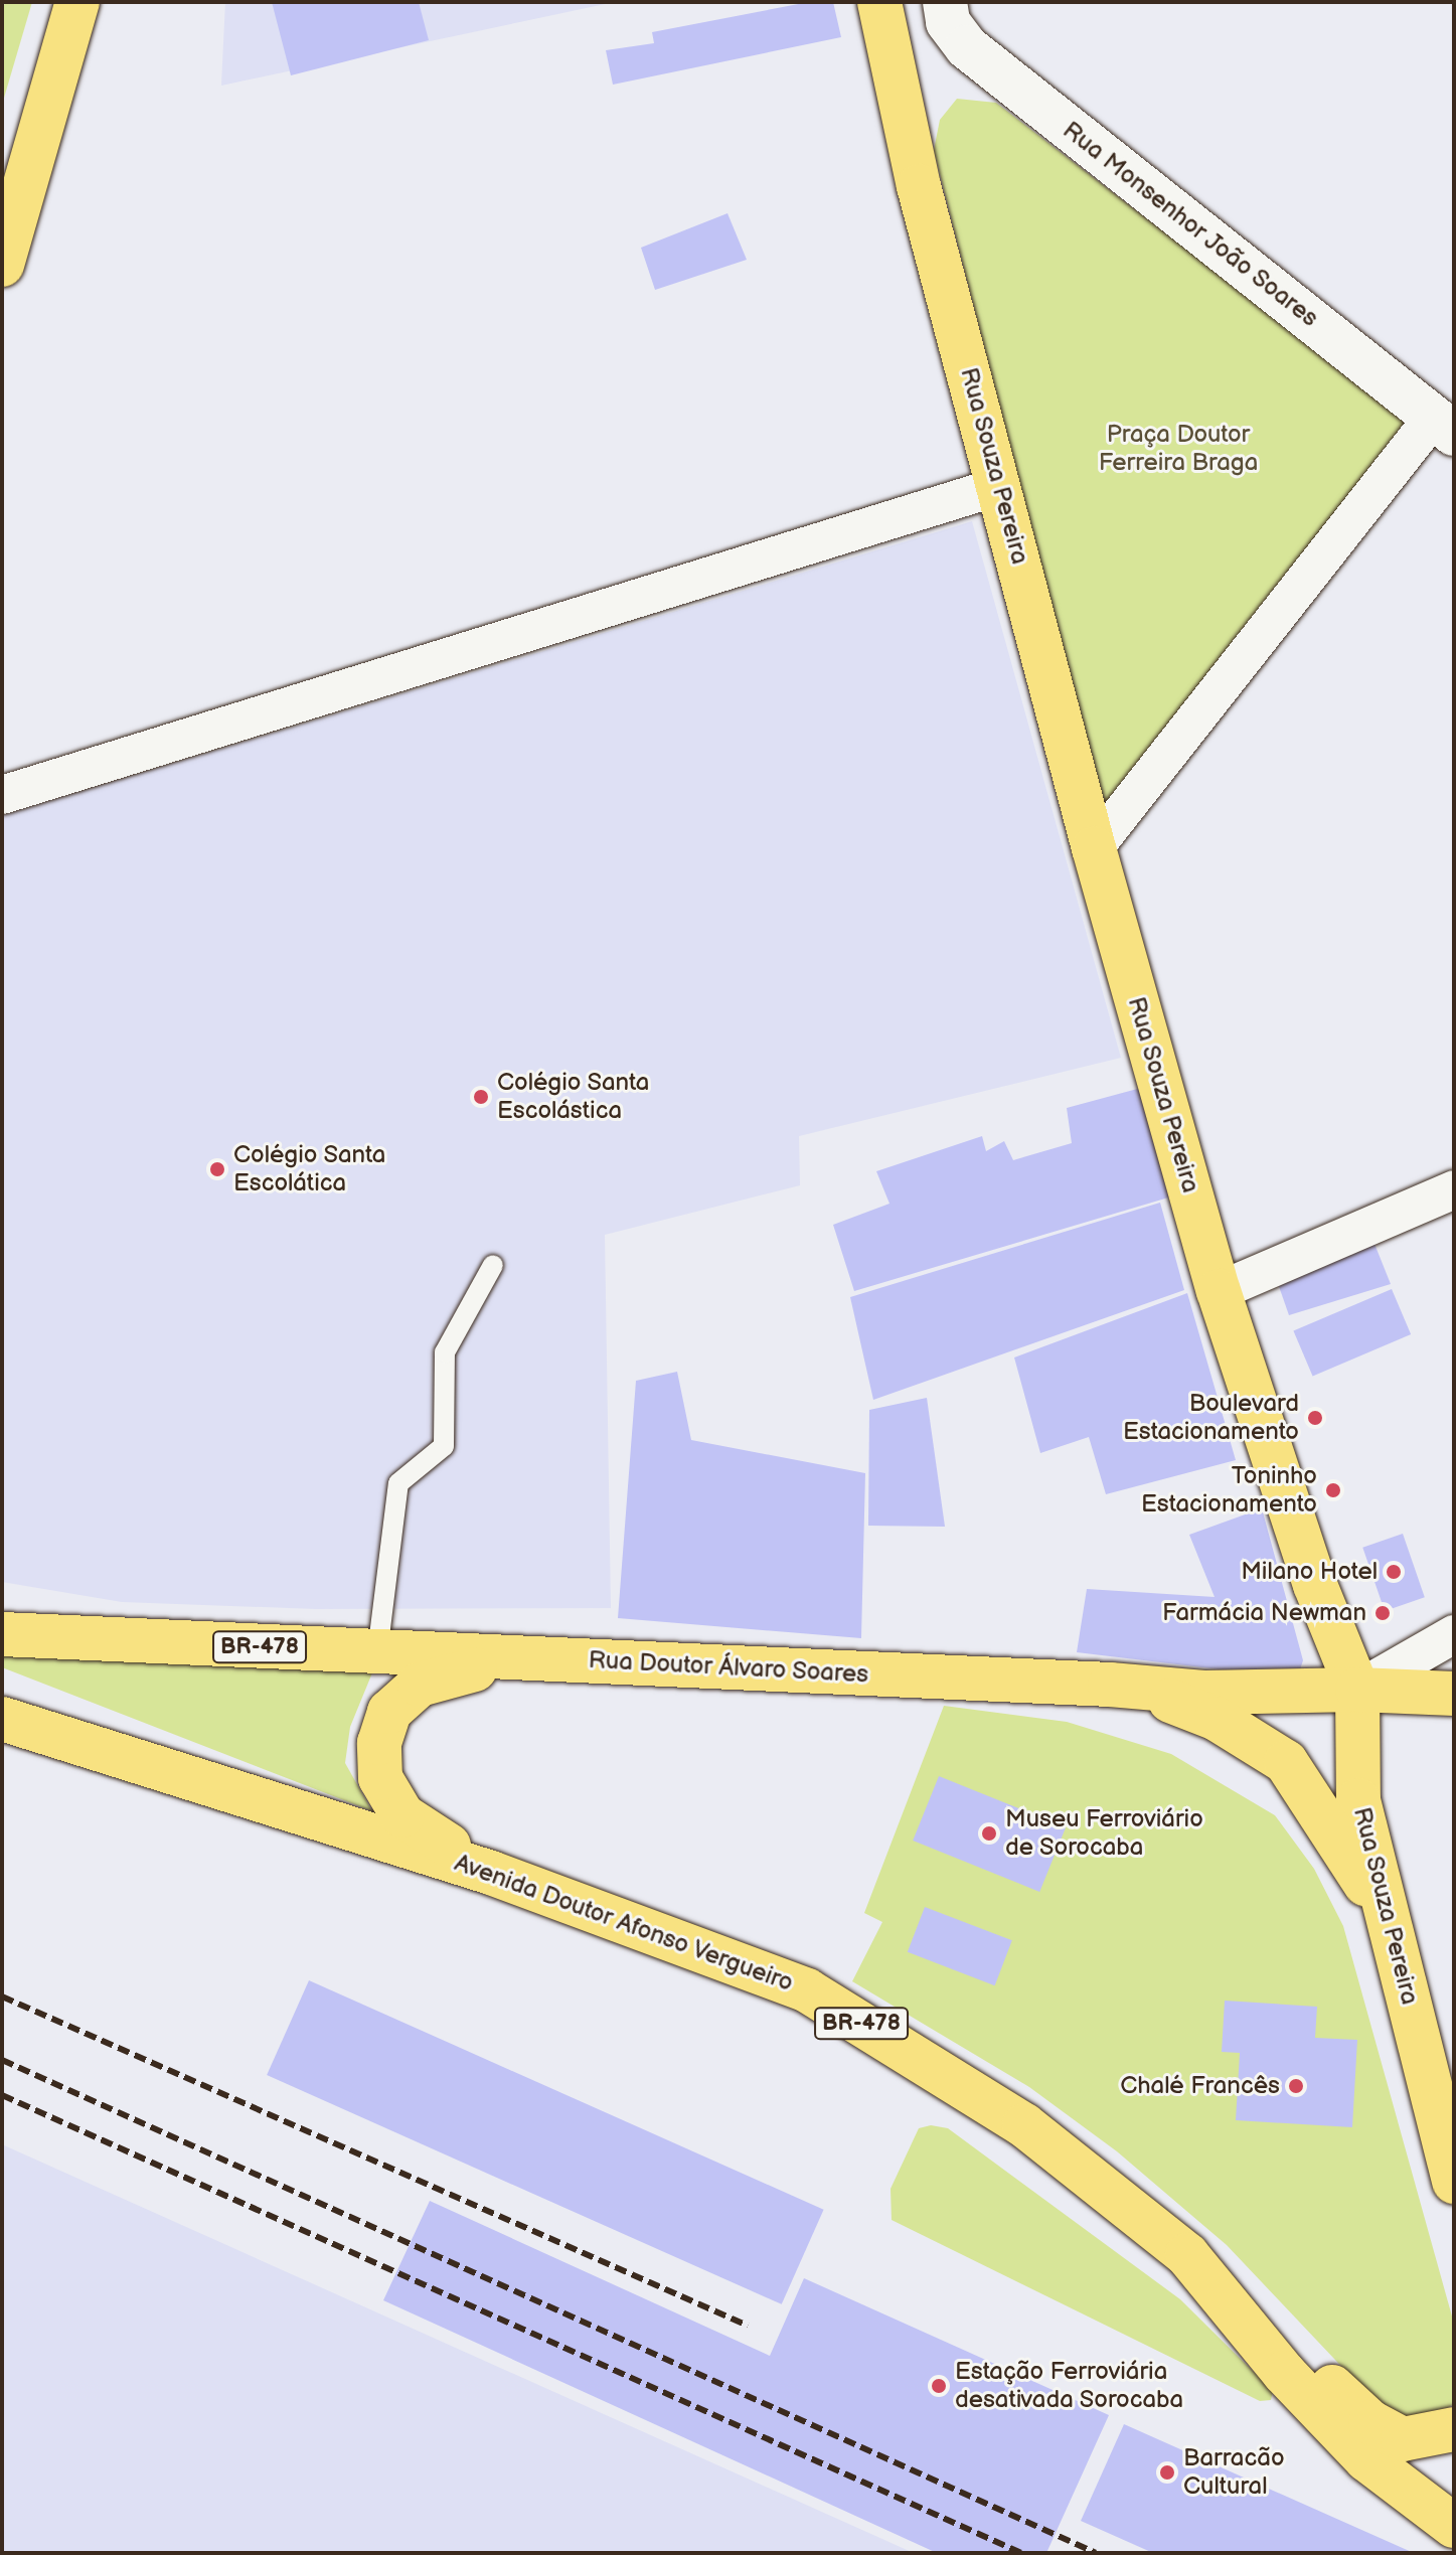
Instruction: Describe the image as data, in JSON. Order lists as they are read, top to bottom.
{
  "streets": {
    "main road": [
      "Rua Souza Pereira",
      "BR-478",
      "Rua Doutor Álvaro Soares",
      "Avenida Doutor Afonso Vergueiro"
    ],
    "street": ["Rua Monsenhor João Soares"]
  },
  "crossings": [
    ["Rua Souza Pereira", "BR-478"],
    ["Rua Souza Pereira", "Rua Doutor Álvaro Soares"],
    ["BR-478", "Rua Doutor Álvaro Soares"],
    ["BR-478", "Avenida Doutor Afonso Vergueiro"]
  ],
  "parks": ["Praça Doutor Ferreira Braga"],
  "places": [
    "Colégio Santa Escolástica",
    "Colégio Santa Escolática",
    "Boulevard Estacionamento",
    "Toninho Estacionamento",
    "Milano Hotel",
    "Farmácia Newman",
    "Museu Ferroviário de Sorocaba",
    "Chalé Francês",
    "Estação Ferroviária desativada Sorocaba",
    "Barracão Cultural"
  ]
}
